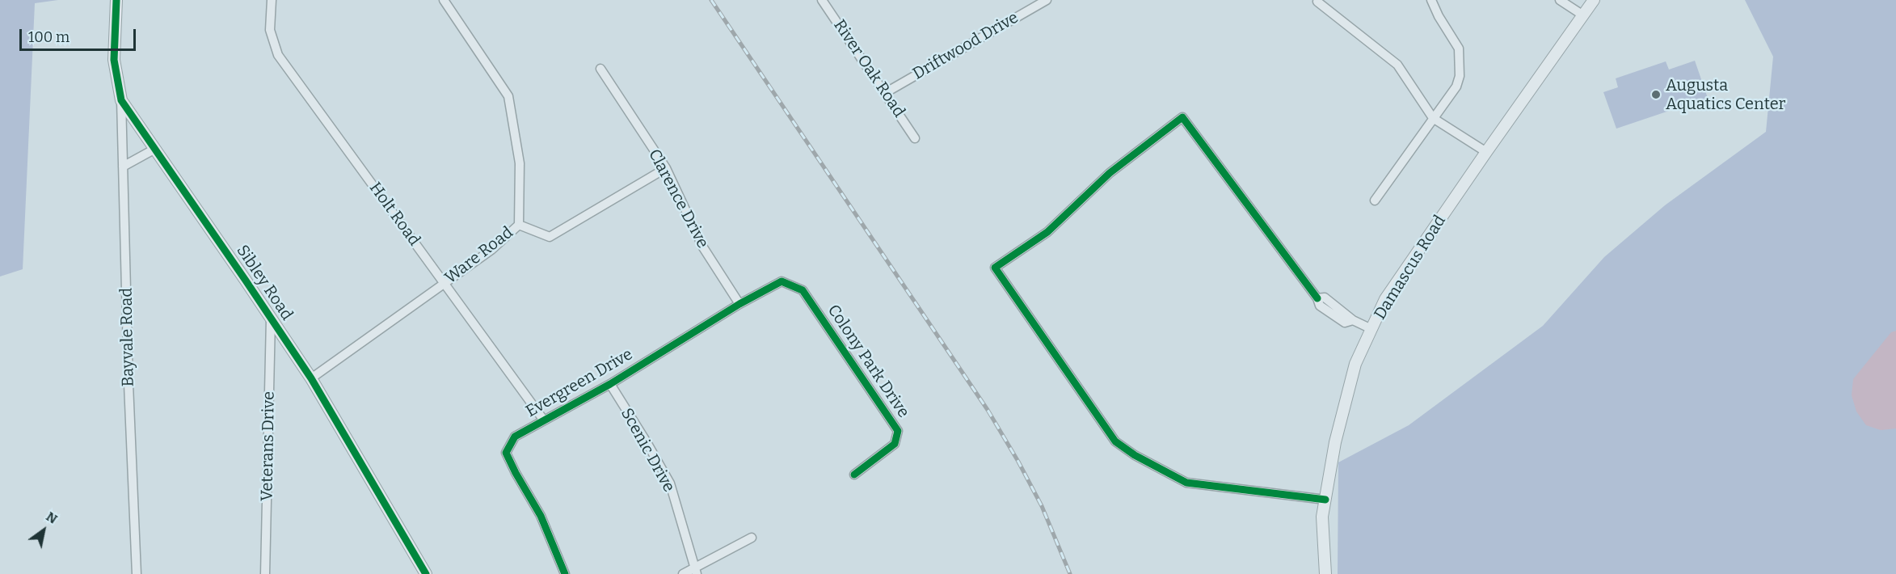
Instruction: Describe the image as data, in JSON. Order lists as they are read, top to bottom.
{
  "streets": {
    "street": [
      "Driftwood Drive",
      "River Oak Road",
      "Clarence Drive",
      "Holt Road",
      "Ware Road",
      "Damascus Road",
      "Sibley Road",
      "Bayvale Road",
      "Colony Park Drive",
      "Evergreen Drive",
      "Veterans Drive",
      "Scenic Drive"
    ]
  },
  "crossings": [
    ["Driftwood Drive", "River Oak Road"],
    ["Clarence Drive", "Evergreen Drive"],
    ["Holt Road", "Ware Road"],
    ["Holt Road", "Evergreen Drive"],
    ["Ware Road", "Sibley Road"],
    ["Sibley Road", "Bayvale Road"],
    ["Sibley Road", "Veterans Drive"],
    ["Colony Park Drive", "Evergreen Drive"],
    ["Evergreen Drive", "Scenic Drive"]
  ],
  "places": ["Augusta Aquatics Center"],
  "scale_bar": "100 m",
  "north": "top right"
}
